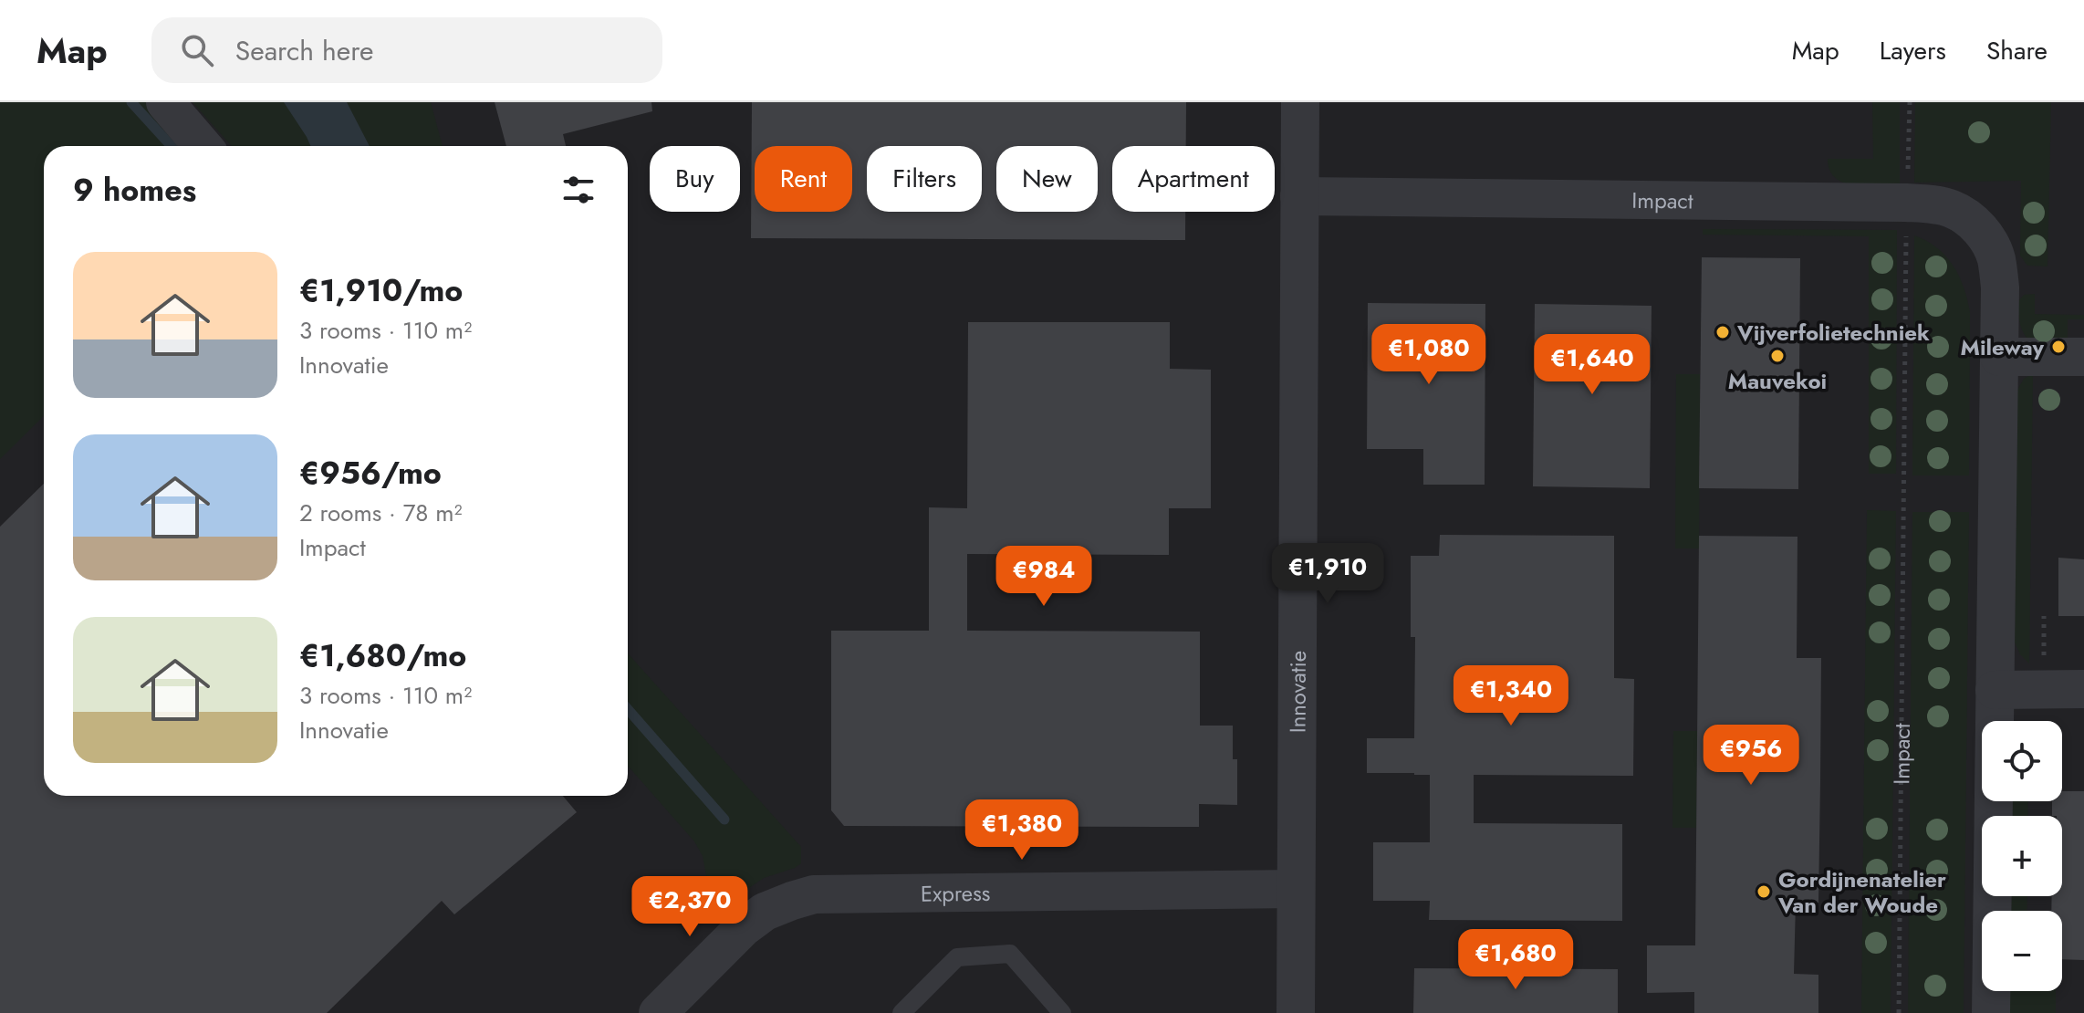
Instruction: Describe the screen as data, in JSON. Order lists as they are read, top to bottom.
{
  "streets": {
    "street": ["Impact", "Innovatie", "Express"]
  },
  "crossings": [
    ["Impact", "Innovatie"],
    ["Innovatie", "Express"]
  ],
  "places": [
    "Vijverfolietechniek",
    "Mileway",
    "Mauvekoi",
    "Gordijnenatelier Van der Woude"
  ],
  "page": {
    "header": "Map",
    "search": "Search here",
    "nav": ["Map", "Layers", "Share"],
    "chip": [
      "Buy",
      "Rent",
      "Filters",
      "New",
      "Apartment"
    ],
    "heading": "9 homes",
    "list": [
      {
        "name": "€1,910/mo",
        "note": "3 rooms · 110 m² · Innovatie"
      },
      {
        "name": "€956/mo",
        "note": "2 rooms · 78 m² · Impact"
      },
      {
        "name": "€1,680/mo",
        "note": "3 rooms · 110 m² · Innovatie"
      }
    ],
    "price": [
      "€1,080",
      "€1,640",
      "€1,910",
      "€984",
      "€1,340",
      "€956",
      "€1,380",
      "€2,370",
      "€1,680"
    ],
    "map_buttons": ["+", "−"]
  }
}
